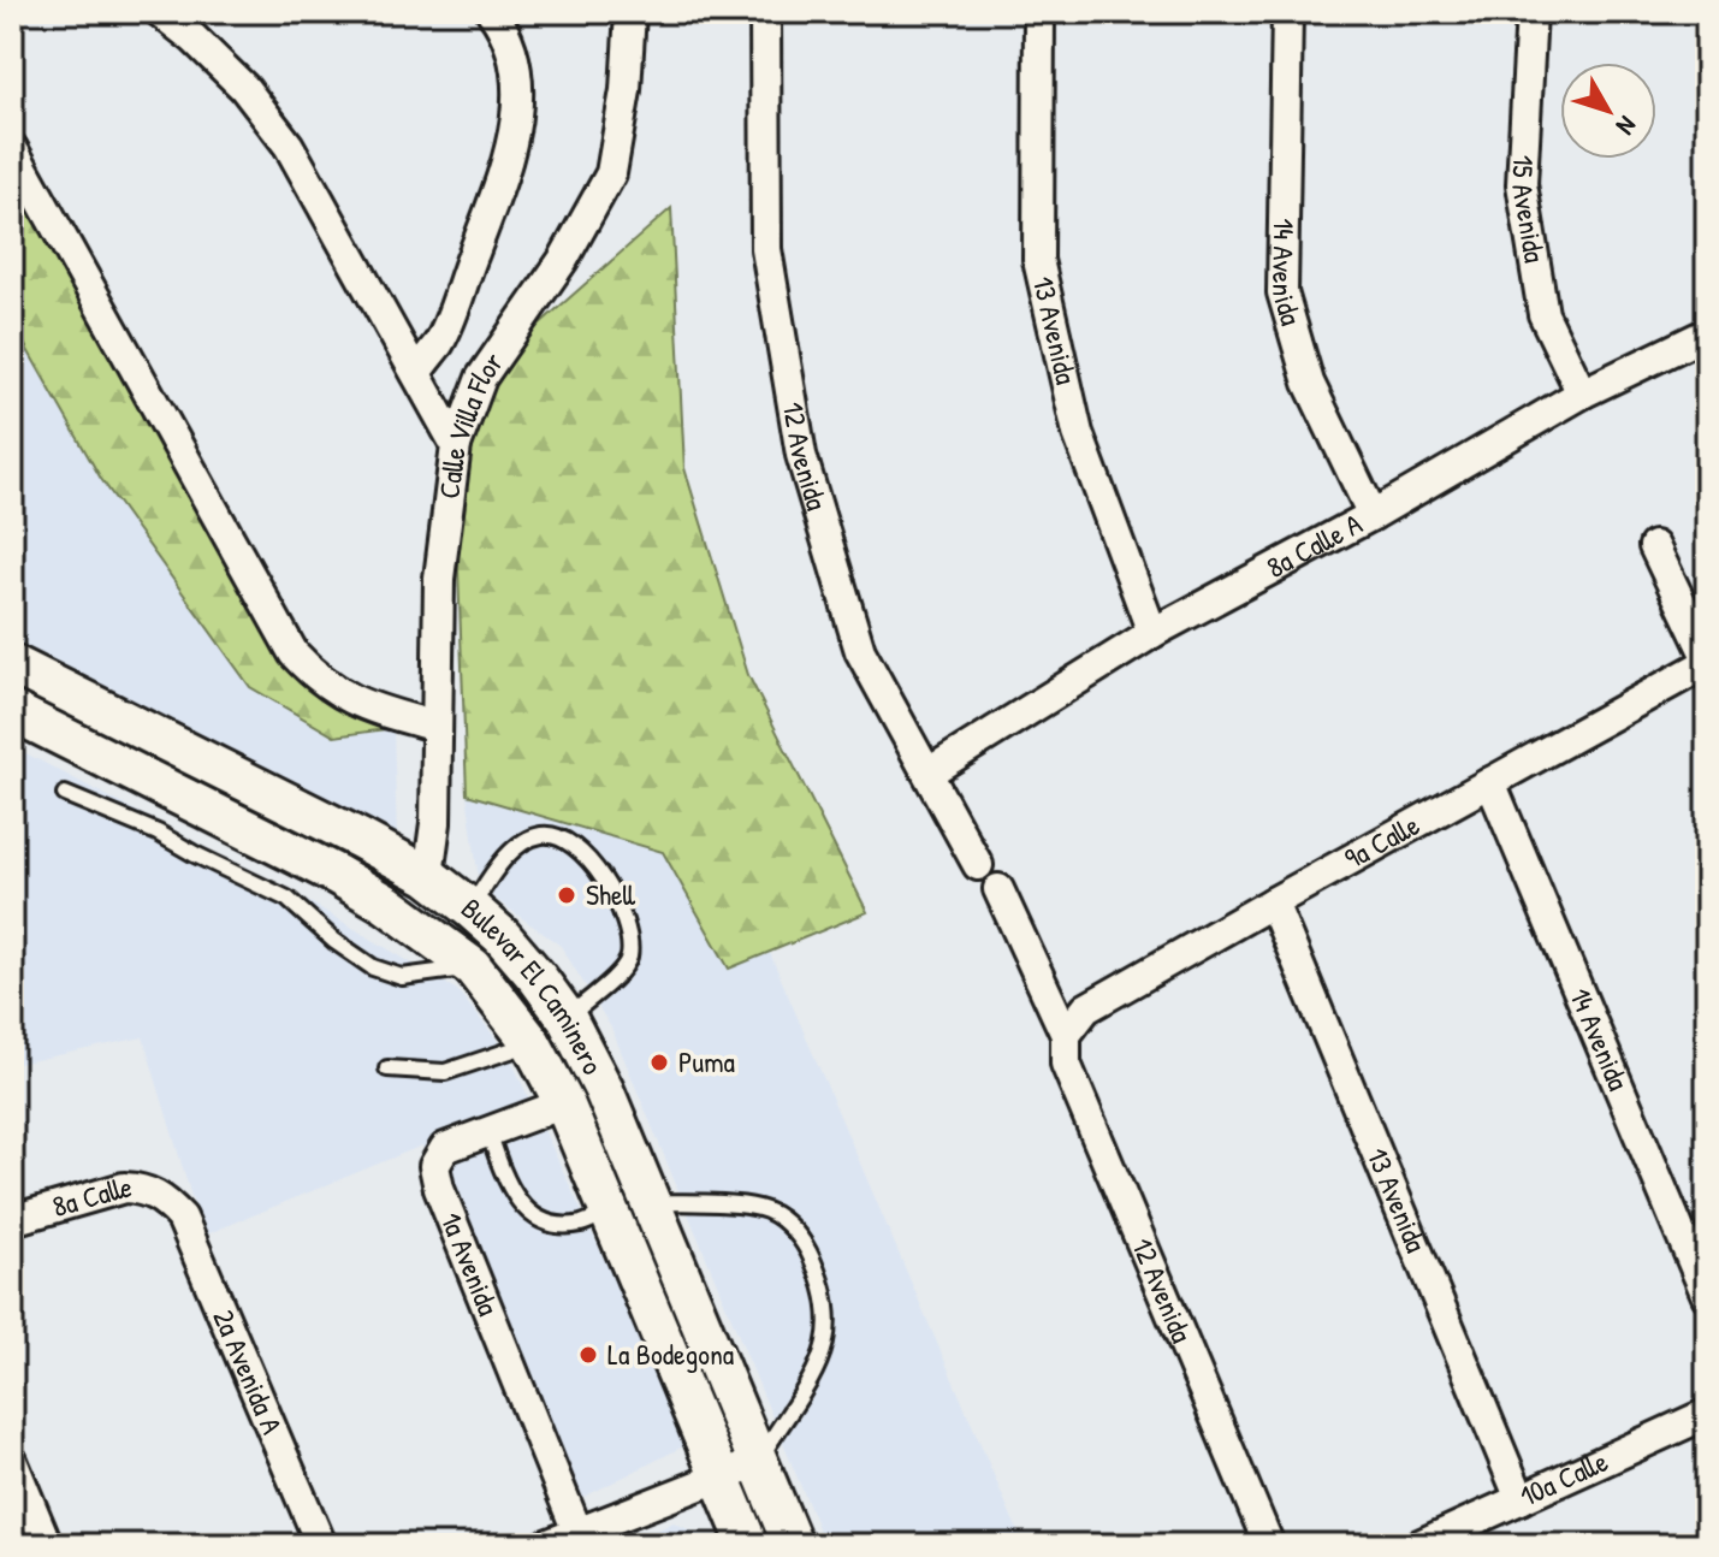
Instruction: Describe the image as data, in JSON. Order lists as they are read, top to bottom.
{
  "streets": {
    "main road": ["Bulevar El Caminero"],
    "street": [
      "15 Avenida",
      "14 Avenida",
      "13 Avenida",
      "Calle Villa Flor",
      "12 Avenida",
      "8a Calle A",
      "9a Calle",
      "8a Calle",
      "1a Avenida",
      "2a Avenida A",
      "10a Calle"
    ]
  },
  "crossings": [
    ["15 Avenida", "8a Calle A"],
    ["14 Avenida", "8a Calle A"],
    ["14 Avenida", "9a Calle"],
    ["13 Avenida", "8a Calle A"],
    ["13 Avenida", "9a Calle"],
    ["13 Avenida", "10a Calle"],
    ["Calle Villa Flor", "Bulevar El Caminero"],
    ["12 Avenida", "8a Calle A"],
    ["12 Avenida", "9a Calle"],
    ["Bulevar El Caminero", "1a Avenida"],
    ["8a Calle", "2a Avenida A"]
  ],
  "places": ["Shell", "Puma", "La Bodegona"],
  "north": "bottom right"
}
